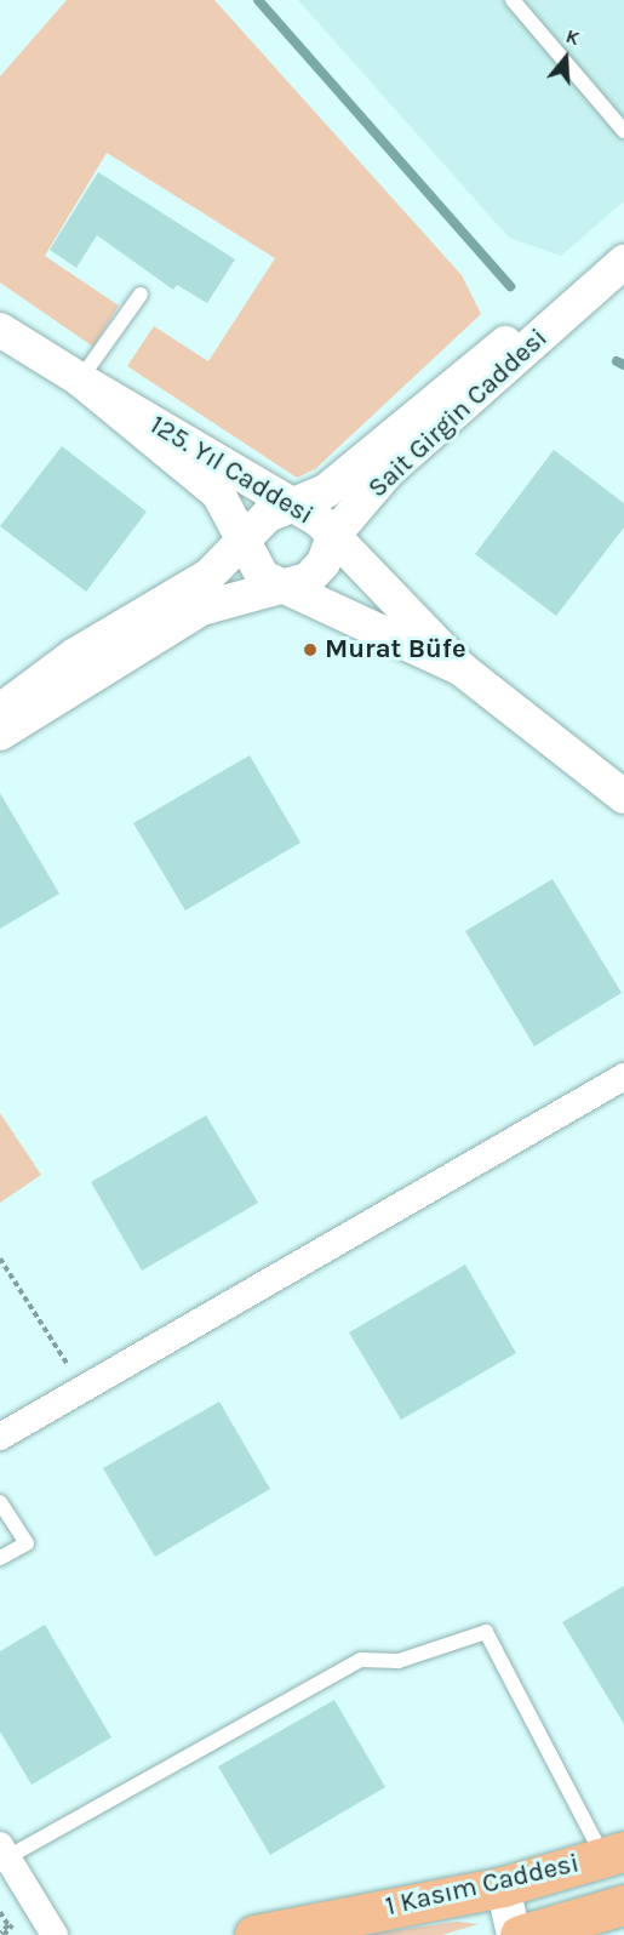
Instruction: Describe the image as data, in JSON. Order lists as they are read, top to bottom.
{
  "streets": {
    "main road": ["1 Kasım Caddesi"],
    "street": ["Sait Girgin Caddesi", "125. Yıl Caddesi"]
  },
  "crossings": [
    ["Sait Girgin Caddesi", "125. Yıl Caddesi"]
  ],
  "places": ["Murat Büfe"],
  "north": "top"
}
